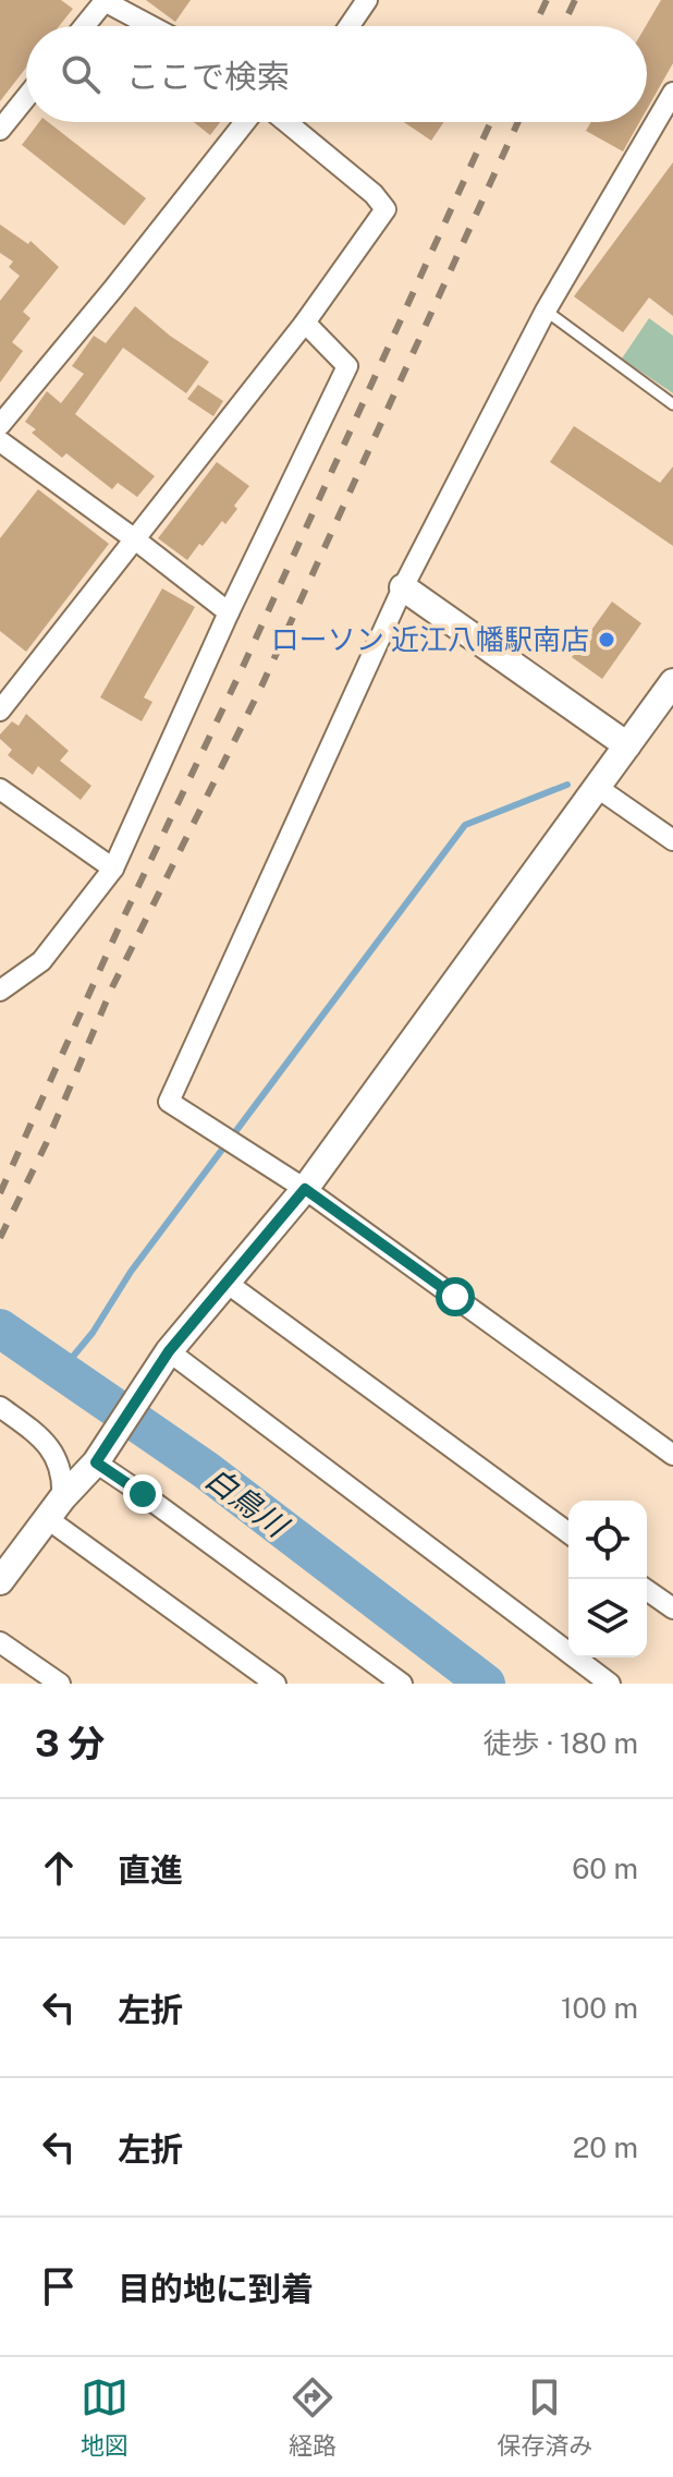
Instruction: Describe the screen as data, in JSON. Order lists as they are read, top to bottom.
{
  "water": ["白鳥川"],
  "places": ["ローソン 近江八幡駅南店"],
  "page": {
    "search": "ここで検索",
    "heading": ["3 分", "徒歩 · 180 m"],
    "list": [
      ["直進", "60 m"],
      ["左折", "100 m"],
      ["左折", "20 m"],
      "目的地に到着"
    ],
    "nav": ["地図", "経路", "保存済み"]
  }
}
